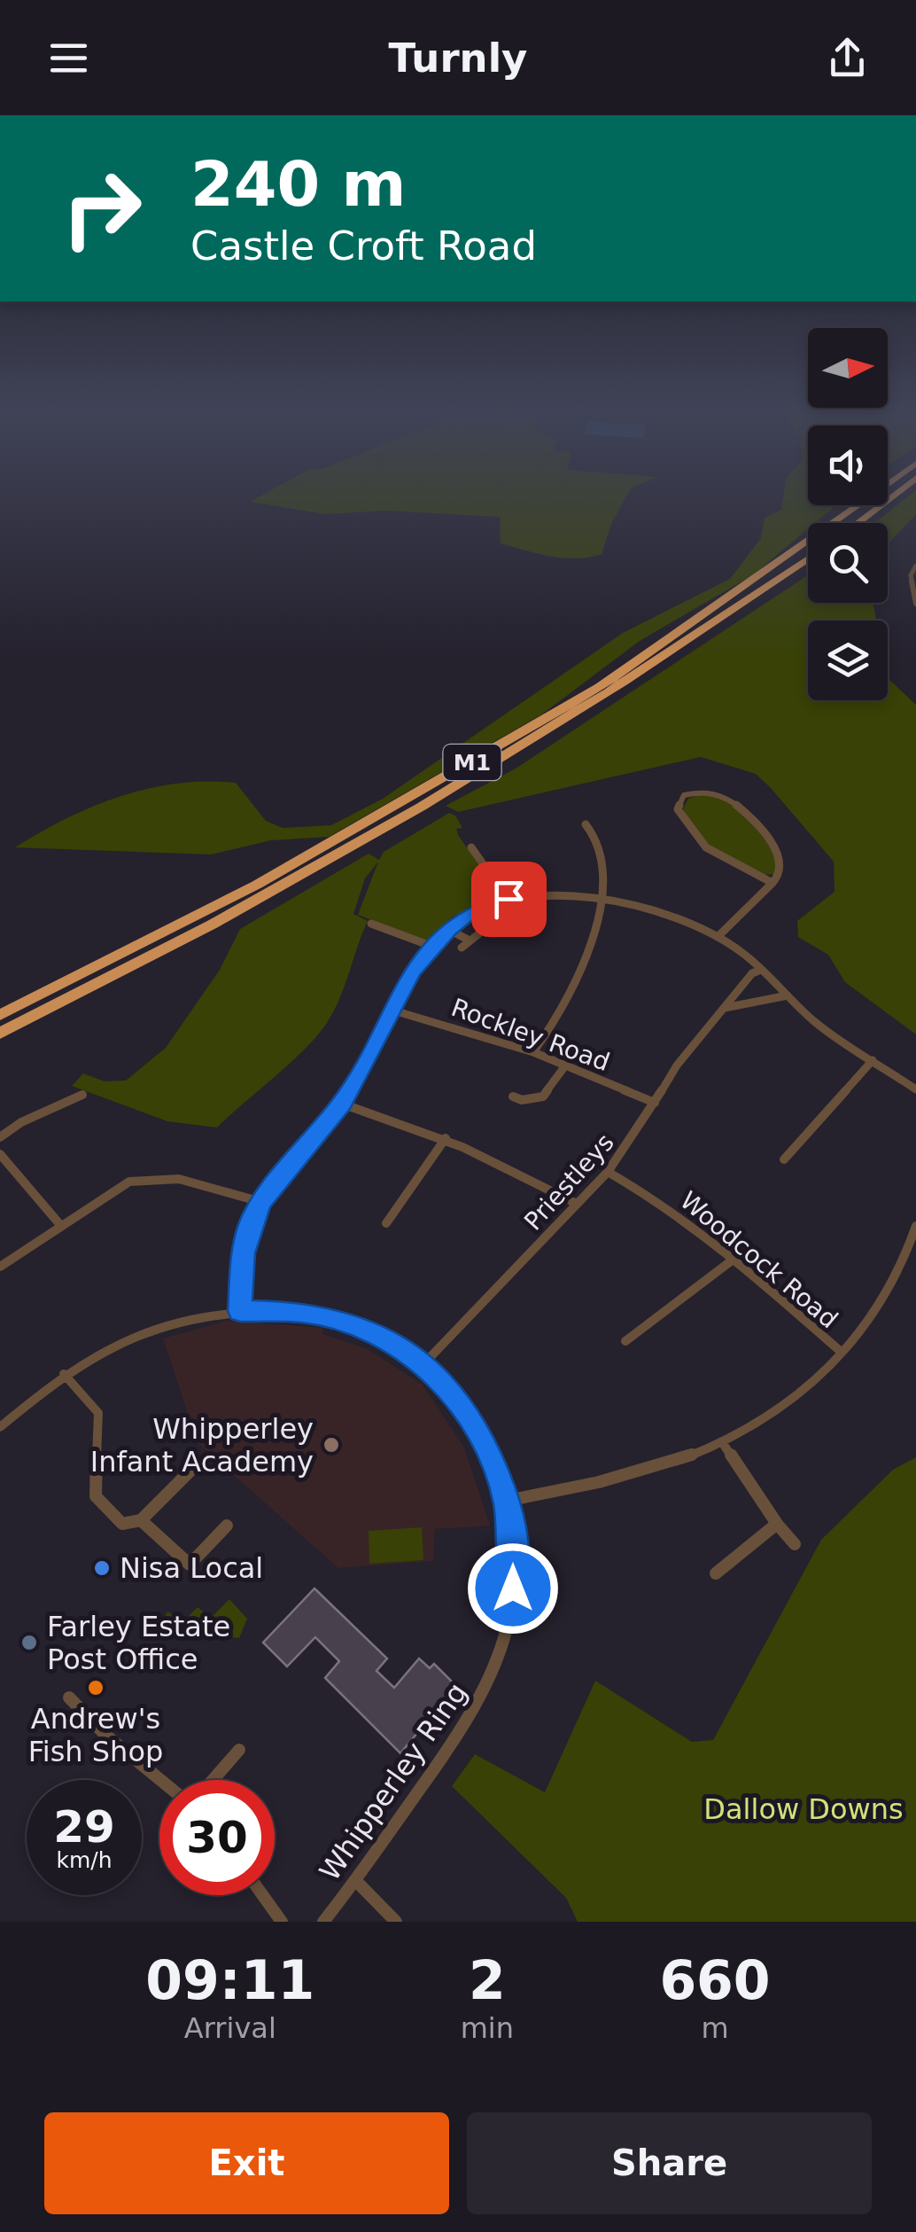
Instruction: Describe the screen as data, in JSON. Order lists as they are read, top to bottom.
{
  "streets": {
    "highway": ["M1"],
    "street": [
      "Rockley Road",
      "Priestleys",
      "Woodcock Road",
      "Whipperley Ring"
    ]
  },
  "crossings": [
    ["Rockley Road", "Priestleys"],
    ["Priestleys", "Woodcock Road"],
    ["Priestleys", "Whipperley Ring"]
  ],
  "parks": ["Dallow Downs"],
  "places": [
    "Whipperley Infant Academy",
    "Nisa Local",
    "Farley Estate Post Office",
    "Andrew's Fish Shop"
  ],
  "north": "right",
  "page": {
    "header": "Turnly",
    "turn": ["240 m", "Castle Croft Road"],
    "speed": "29 km/h",
    "limit": "30",
    "eta": [
      "09:11",
      "Arrival",
      "2",
      "min",
      "660",
      "m"
    ],
    "buttons": ["Exit", "Share"]
  }
}
